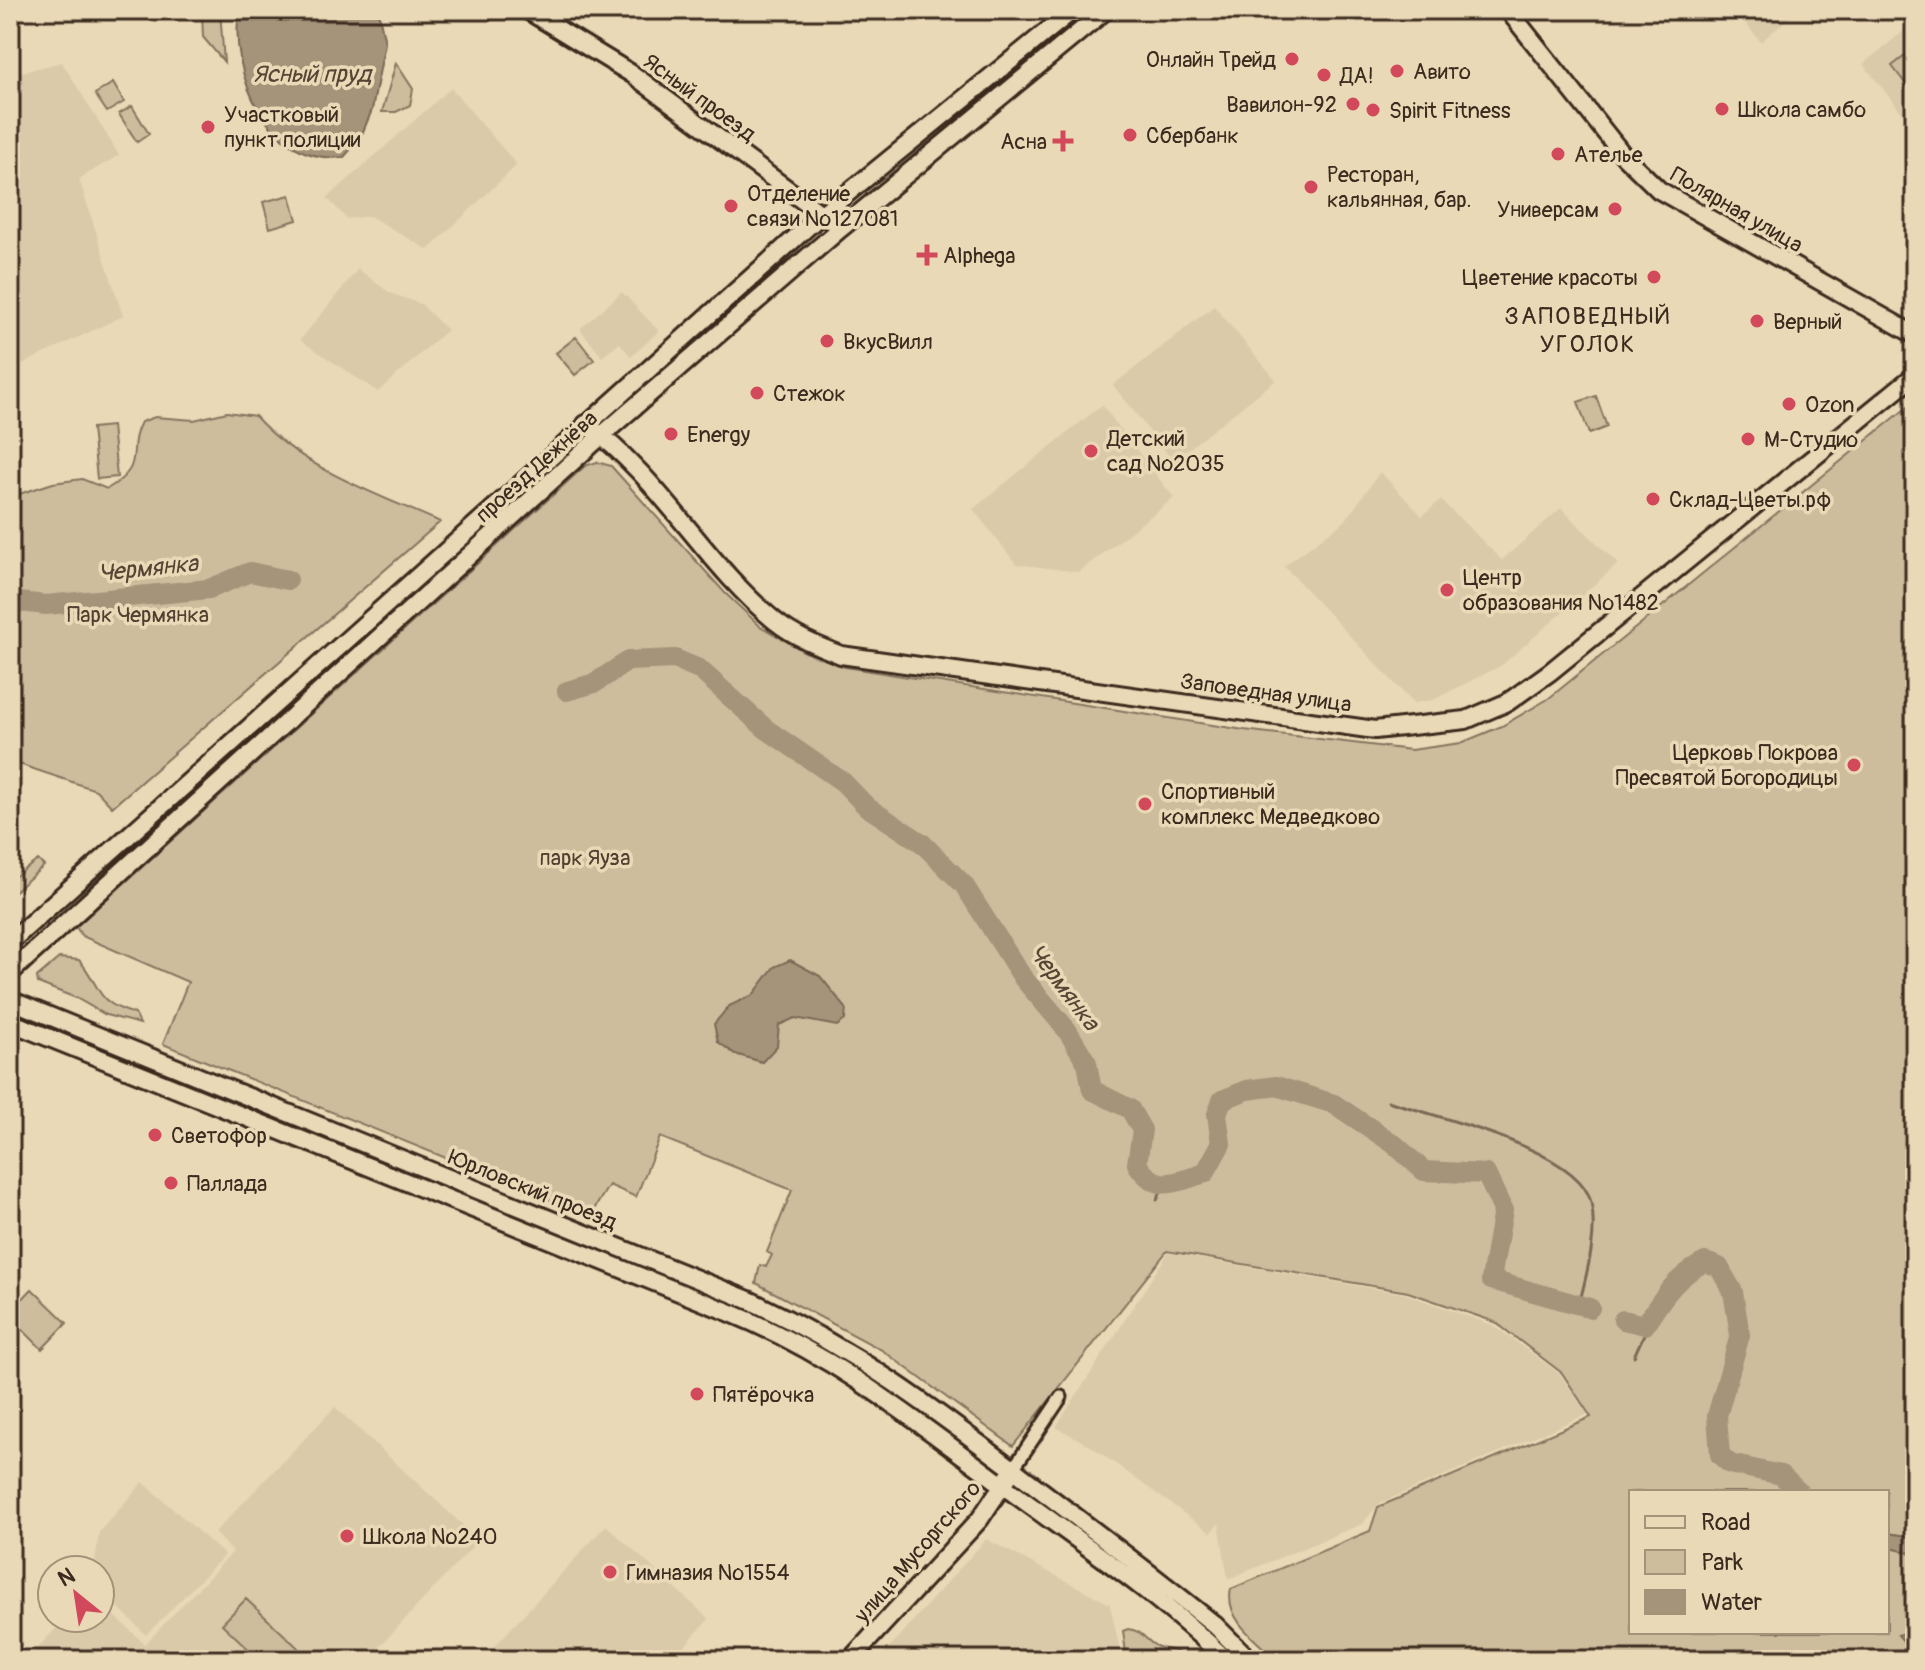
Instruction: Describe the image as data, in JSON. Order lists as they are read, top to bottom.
{
  "streets": {
    "main road": [
      "Ясный проезд",
      "Полярная улица",
      "проезд Дежнёва",
      "Заповедная улица",
      "Юрловский проезд",
      "улица Мусоргского"
    ]
  },
  "crossings": [
    ["Ясный проезд", "проезд Дежнёва"],
    ["проезд Дежнёва", "Заповедная улица"],
    ["Юрловский проезд", "улица Мусоргского"]
  ],
  "districts": ["ЗАПОВЕДНЫЙ УГОЛОК"],
  "water": ["Ясный пруд", "Чермянка"],
  "parks": ["Парк Чермянка", "парк Яуза"],
  "places": {
    "other": [
      "Онлайн Трейд",
      "Авито",
      "ДА!",
      "Вавилон-92",
      "Школа самбо",
      "Spirit Fitness",
      "Участковый пункт полиции",
      "Сбербанк",
      "Ателье",
      "Ресторан, кальянная, бар.",
      "Отделение связи №127081",
      "Универсам",
      "Цветение красоты",
      "Верный",
      "ВкусВилл",
      "Стежок",
      "Ozon",
      "Energy",
      "М-Студио",
      "Детский сад №2035",
      "Склад-Цветы.рф",
      "Центр образования №1482",
      "Церковь Покрова Пресвятой Богородицы",
      "Спортивный комплекс Медведково",
      "Светофор",
      "Паллада",
      "Пятёрочка",
      "Школа №240",
      "Гимназия №1554"
    ],
    "health": ["Асна", "Alphega"]
  },
  "legend": ["Road", "Park", "Water"],
  "north": "top left"
}
